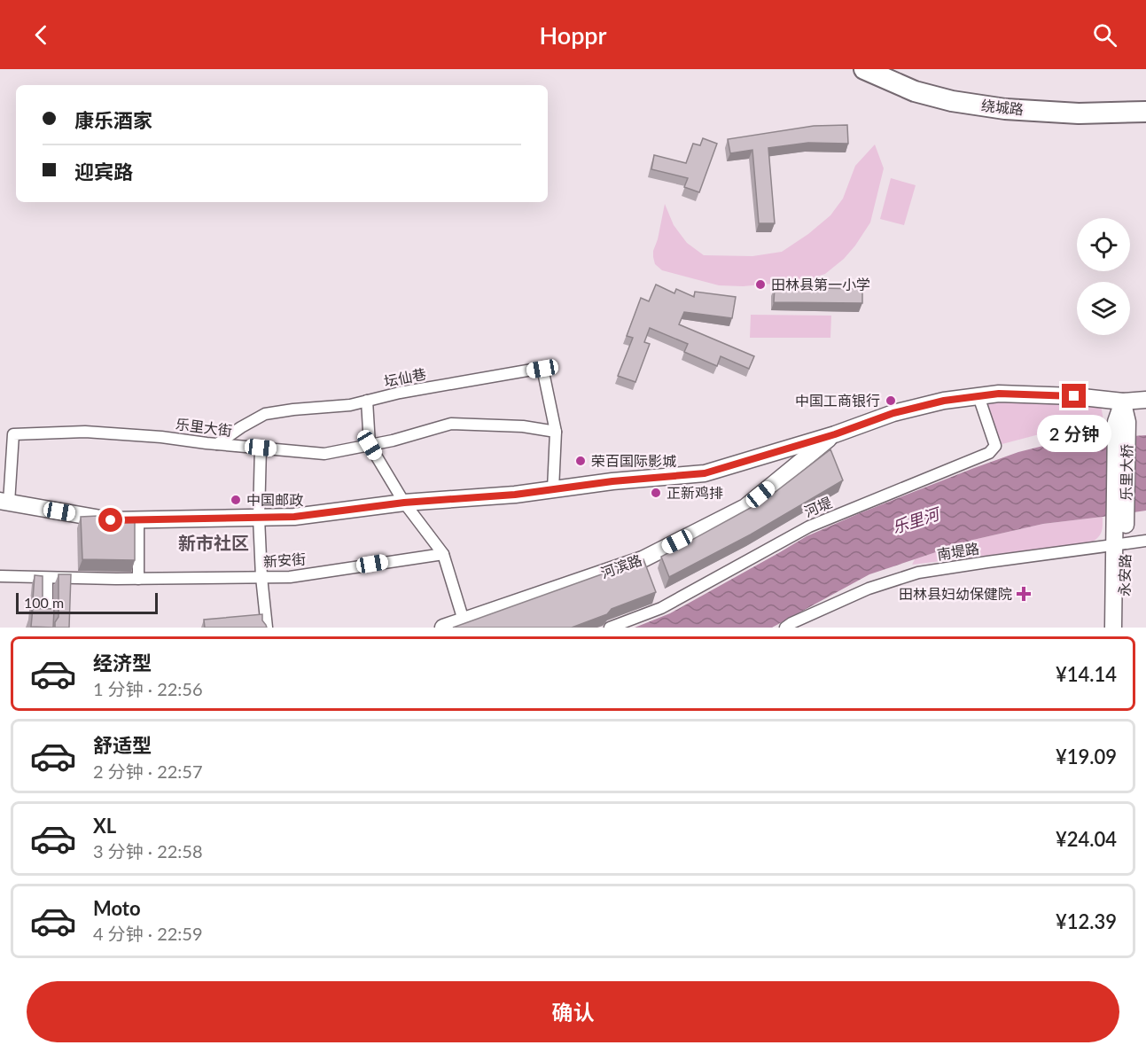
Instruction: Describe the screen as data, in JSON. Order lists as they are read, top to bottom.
{
  "streets": {
    "highway": ["绕城路"],
    "street": [
      "坛仙巷",
      "乐里大街",
      "乐里大桥",
      "河堤",
      "南堤路",
      "新安街",
      "河滨路",
      "永安路"
    ]
  },
  "crossings": [
    ["坛仙巷", "乐里大街"],
    ["乐里大桥", "河滨路"],
    ["乐里大桥", "永安路"],
    ["河堤", "河滨路"],
    ["南堤路", "永安路"]
  ],
  "districts": ["新市社区"],
  "water": ["乐里河"],
  "places": {
    "other": [
      "田林县第一小学",
      "中国工商银行",
      "荣百国际影城",
      "正新鸡排",
      "中国邮政"
    ],
    "health": ["田林县妇幼保健院"]
  },
  "scale_bar": "100 m",
  "page": {
    "header": "Hoppr",
    "banner": ["康乐酒家", "迎宾路"],
    "bubble": "2 分钟",
    "scale": "100 m",
    "list": [
      {
        "name": "经济型",
        "note": "1 分钟 · 22:56",
        "value": "¥14.14"
      },
      {
        "name": "舒适型",
        "note": "2 分钟 · 22:57",
        "value": "¥19.09"
      },
      {
        "name": "XL",
        "note": "3 分钟 · 22:58",
        "value": "¥24.04"
      },
      {
        "name": "Moto",
        "note": "4 分钟 · 22:59",
        "value": "¥12.39"
      }
    ],
    "buttons": "确认"
  }
}
